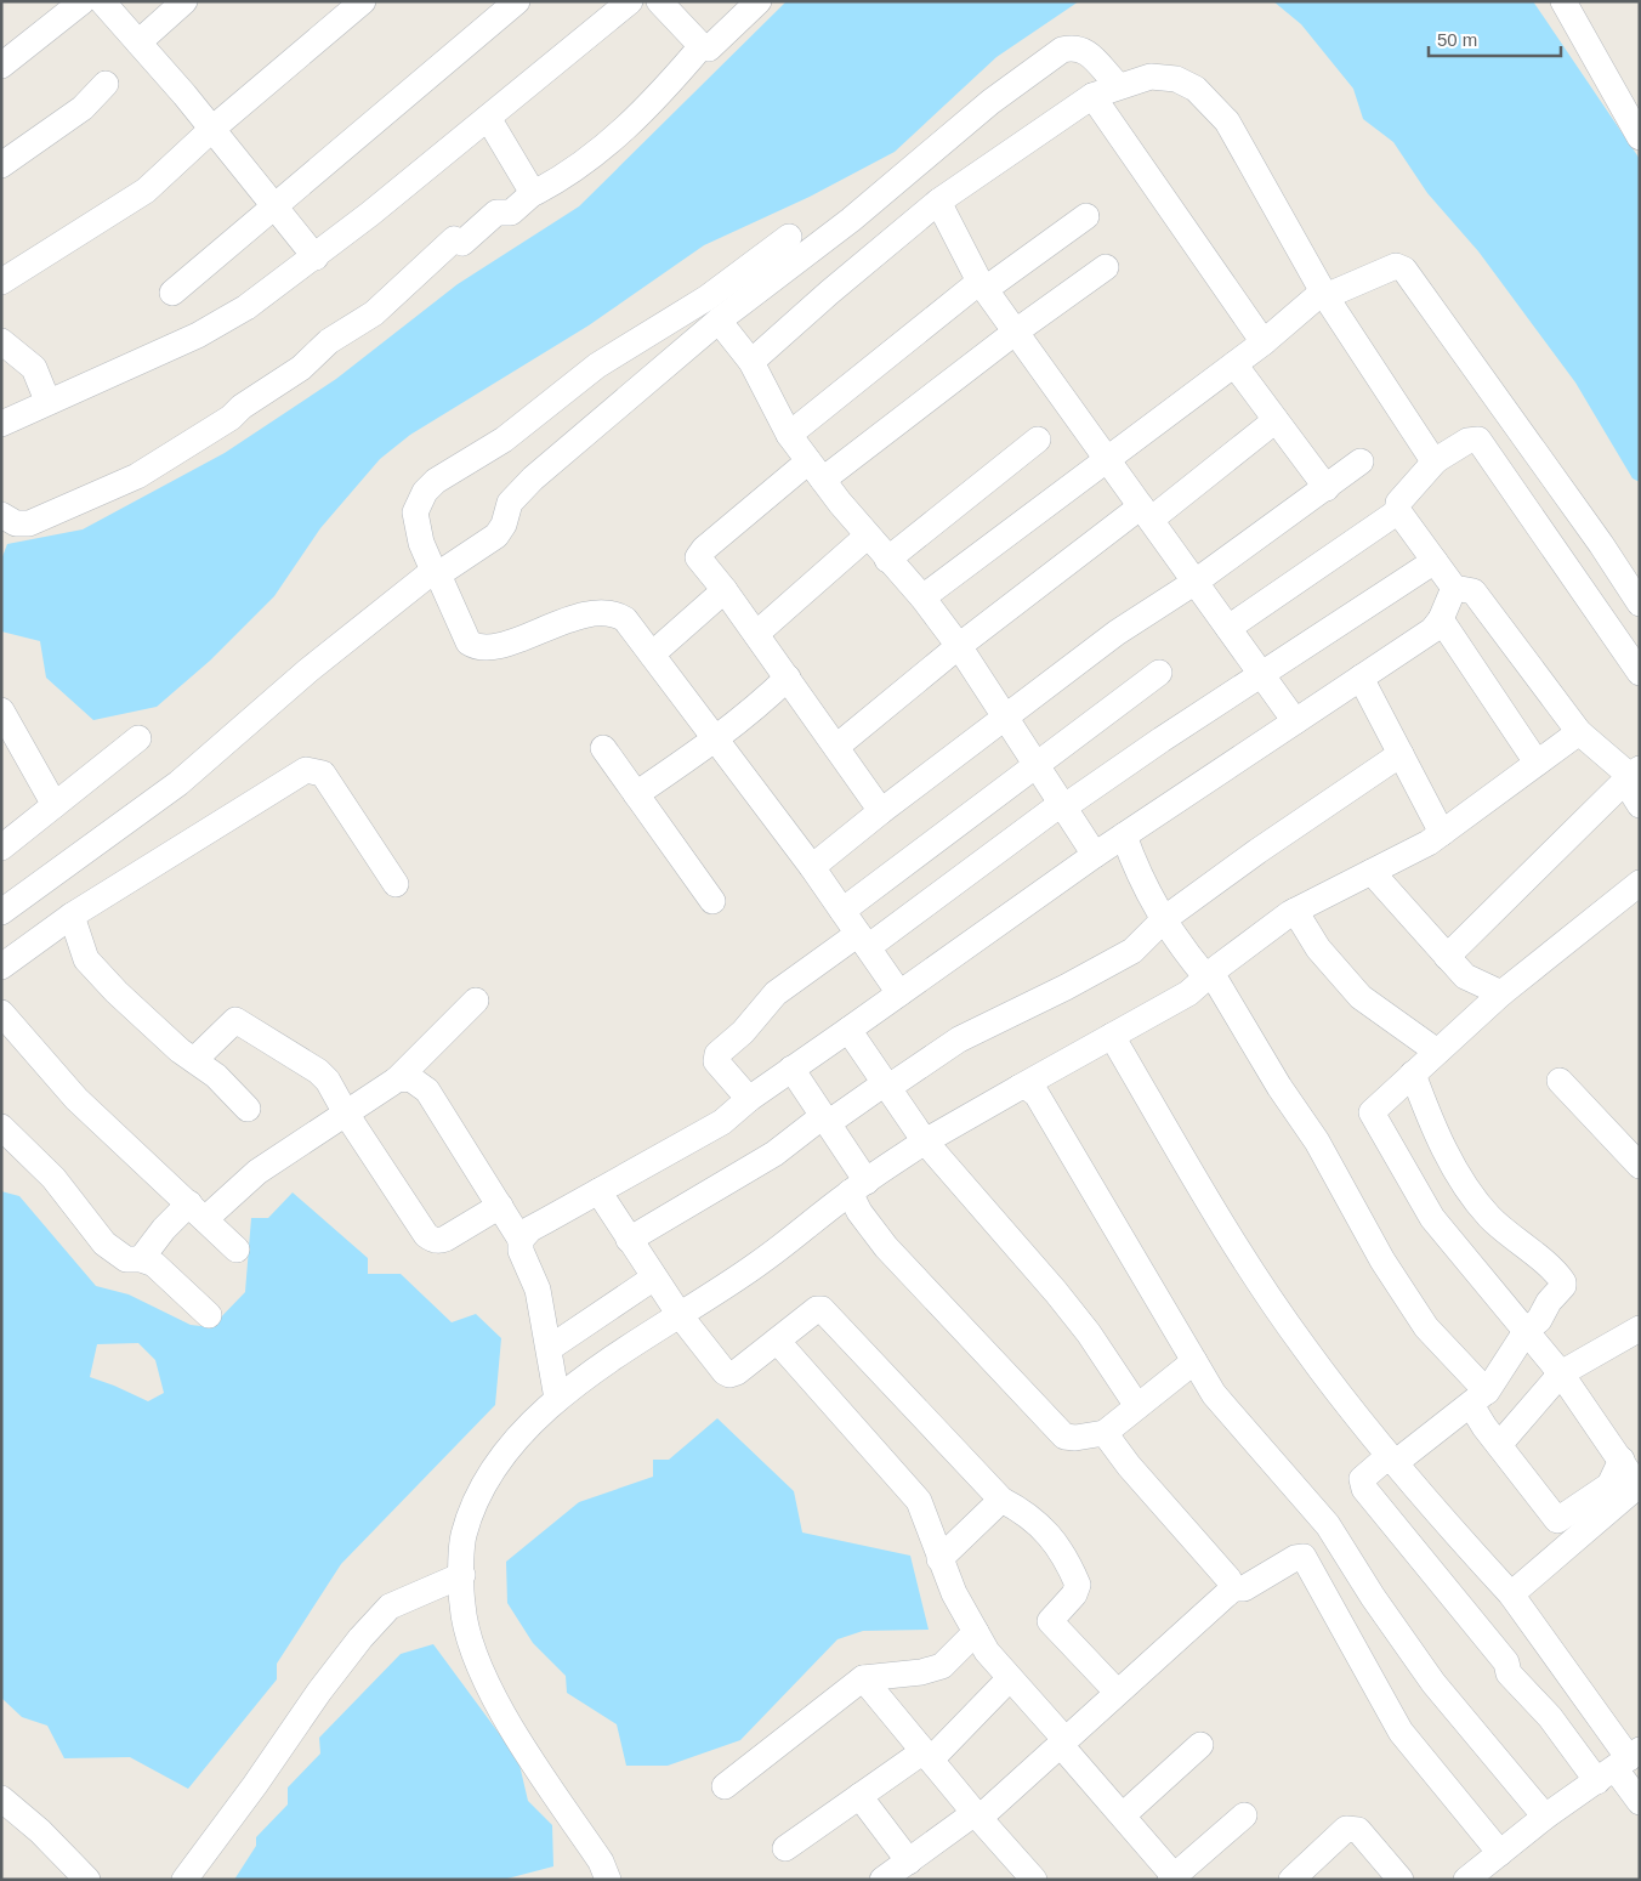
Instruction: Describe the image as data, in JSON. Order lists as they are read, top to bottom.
{
  "scale_bar": "50 m"
}
